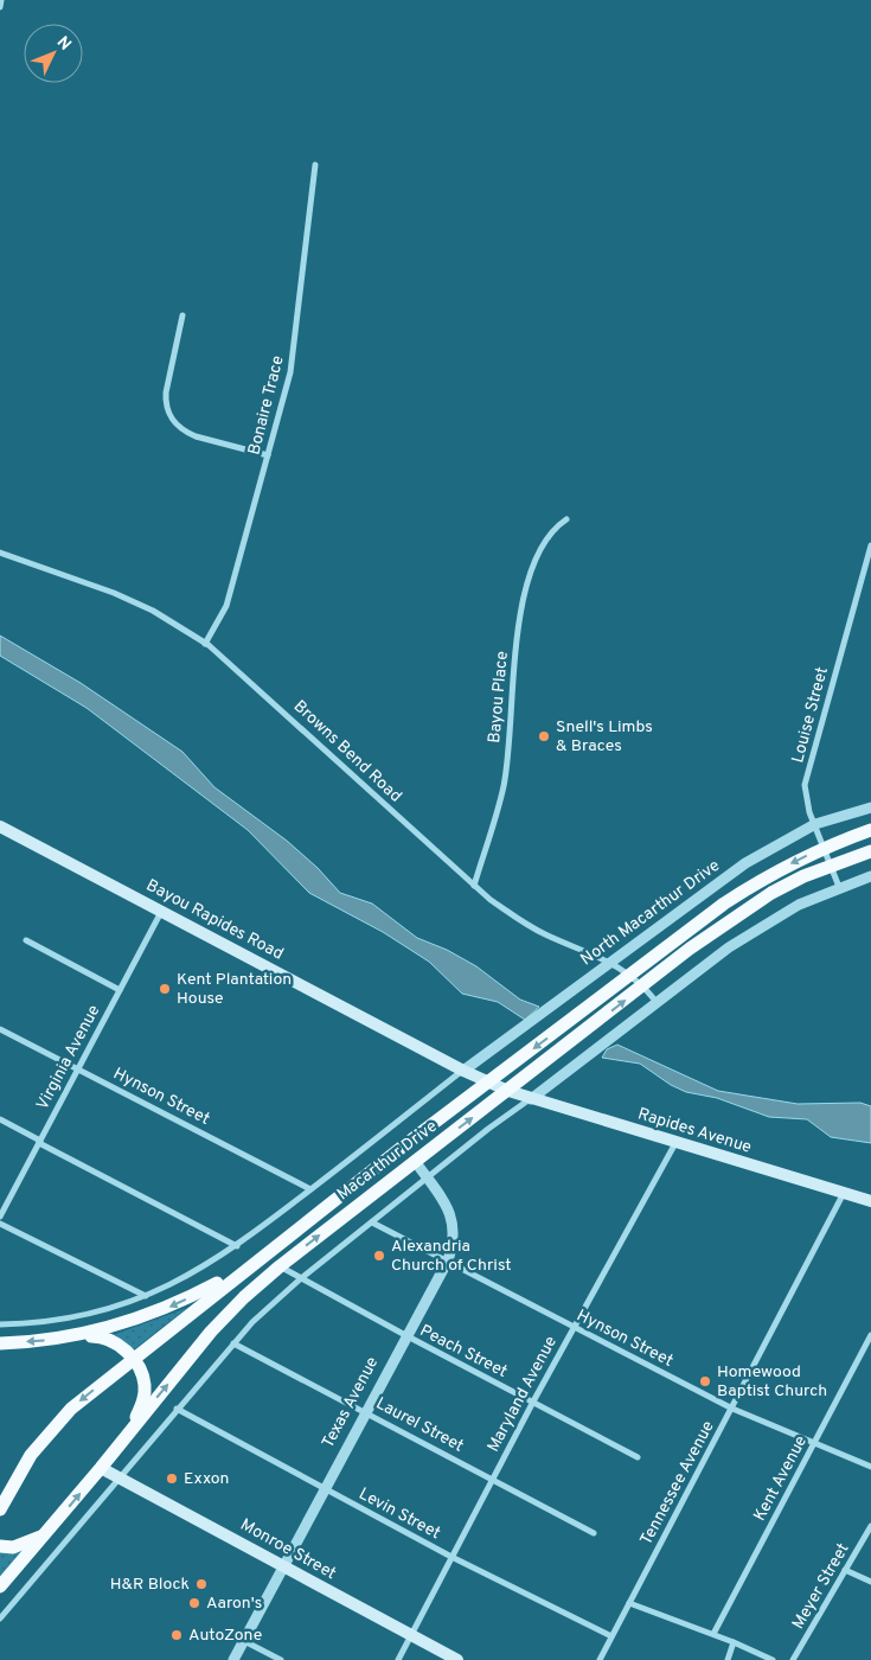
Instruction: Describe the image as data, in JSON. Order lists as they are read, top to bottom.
{
  "streets": {
    "highway": ["Macarthur Drive"],
    "main road": ["Bayou Rapides Road", "Rapides Avenue", "Monroe Street"],
    "street": [
      "Bonaire Trace",
      "Bayou Place",
      "Louise Street",
      "Browns Bend Road",
      "North Macarthur Drive",
      "Virginia Avenue",
      "Hynson Street",
      "Peach Street",
      "Maryland Avenue",
      "Texas Avenue",
      "Laurel Street",
      "Kent Avenue",
      "Tennessee Avenue",
      "Levin Street",
      "Meyer Street"
    ]
  },
  "crossings": [
    ["Bonaire Trace", "Browns Bend Road"],
    ["Bayou Place", "Browns Bend Road"],
    ["Louise Street", "North Macarthur Drive"],
    ["Louise Street", "Macarthur Drive"],
    ["Browns Bend Road", "North Macarthur Drive"],
    ["Browns Bend Road", "Macarthur Drive"],
    ["North Macarthur Drive", "Bayou Rapides Road"],
    ["North Macarthur Drive", "Macarthur Drive"],
    ["Bayou Rapides Road", "Virginia Avenue"],
    ["Bayou Rapides Road", "Rapides Avenue"],
    ["Bayou Rapides Road", "Macarthur Drive"],
    ["Virginia Avenue", "Hynson Street"],
    ["Hynson Street", "Macarthur Drive"],
    ["Hynson Street", "Maryland Avenue"],
    ["Hynson Street", "Texas Avenue"],
    ["Hynson Street", "Kent Avenue"],
    ["Hynson Street", "Tennessee Avenue"],
    ["Rapides Avenue", "Macarthur Drive"],
    ["Rapides Avenue", "Maryland Avenue"],
    ["Rapides Avenue", "Tennessee Avenue"],
    ["Macarthur Drive", "Peach Street"],
    ["Macarthur Drive", "Texas Avenue"],
    ["Macarthur Drive", "Monroe Street"],
    ["Peach Street", "Maryland Avenue"],
    ["Peach Street", "Texas Avenue"],
    ["Maryland Avenue", "Laurel Street"],
    ["Maryland Avenue", "Levin Street"],
    ["Maryland Avenue", "Monroe Street"],
    ["Texas Avenue", "Laurel Street"],
    ["Texas Avenue", "Levin Street"],
    ["Texas Avenue", "Monroe Street"],
    ["Tennessee Avenue", "Levin Street"]
  ],
  "places": [
    "Snell's Limbs & Braces",
    "Kent Plantation House",
    "Alexandria Church of Christ",
    "Homewood Baptist Church",
    "Exxon",
    "H&R Block",
    "Aaron's",
    "AutoZone"
  ],
  "north": "top right"
}
